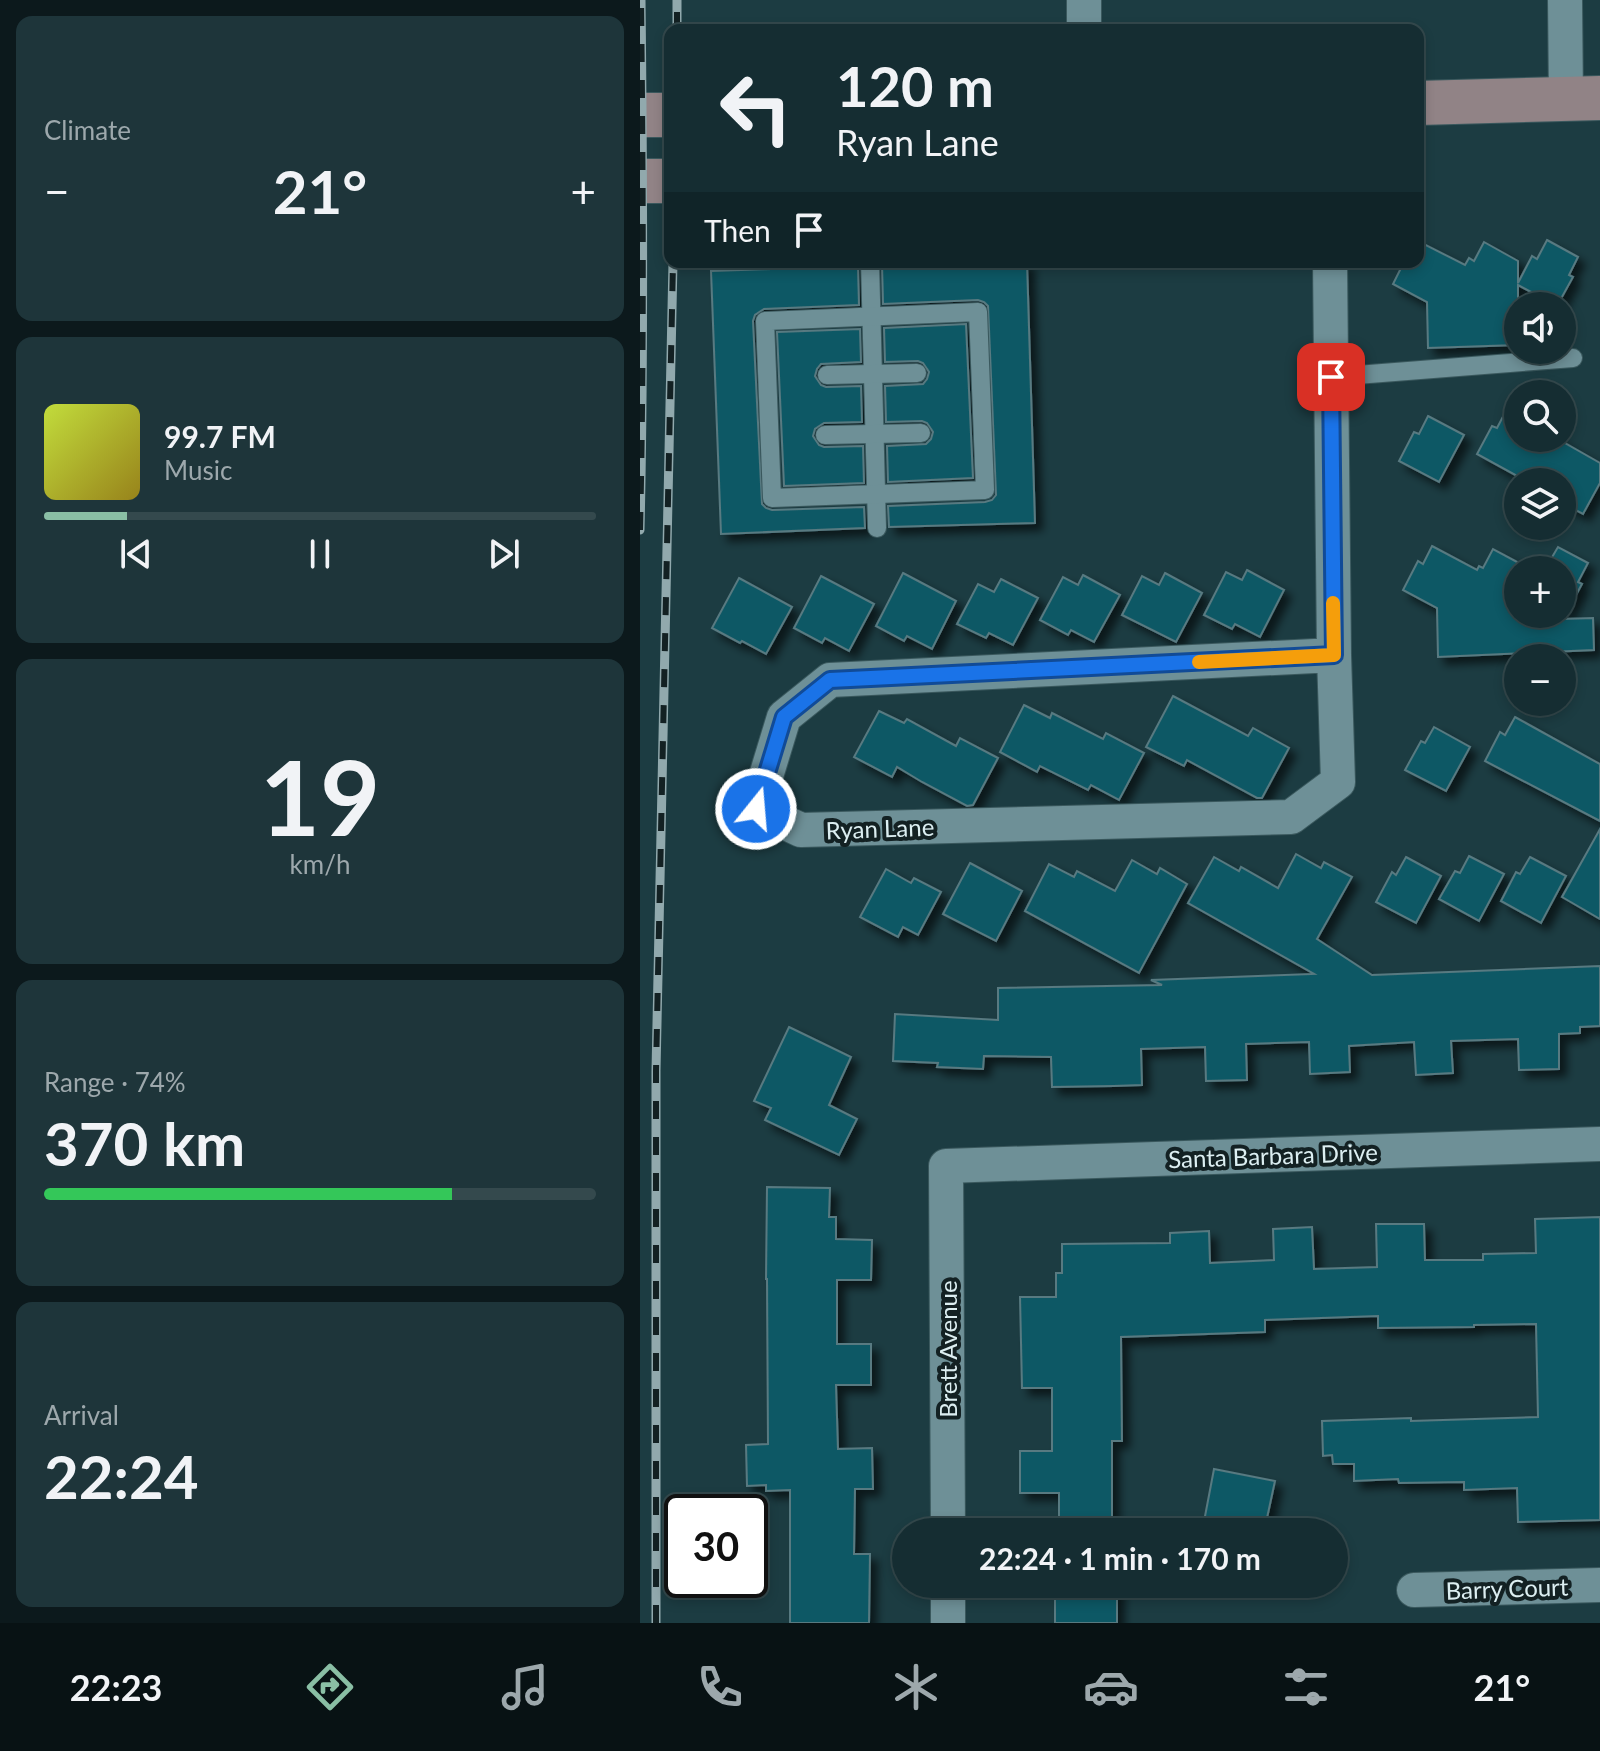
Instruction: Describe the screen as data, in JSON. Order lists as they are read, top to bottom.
{
  "streets": {
    "street": [
      "Ryan Lane",
      "Santa Barbara Drive",
      "Brett Avenue",
      "Barry Court"
    ]
  },
  "crossings": [
    ["Santa Barbara Drive", "Brett Avenue"]
  ],
  "page": {
    "tile": [
      "Climate",
      ["19", "km/h"],
      ["Range · 74%", "370 km"],
      ["Arrival", "22:24"]
    ],
    "turn": ["120 m", "Ryan Lane"],
    "heat": ["−", "21°", "+"],
    "then": "Then",
    "map_buttons": ["+", "−"],
    "song": ["99.7 FM", "Music"],
    "limit": "30",
    "trip": "22:24 · 1 min · 170 m",
    "tabs": ["22:23", "21°"]
  }
}
